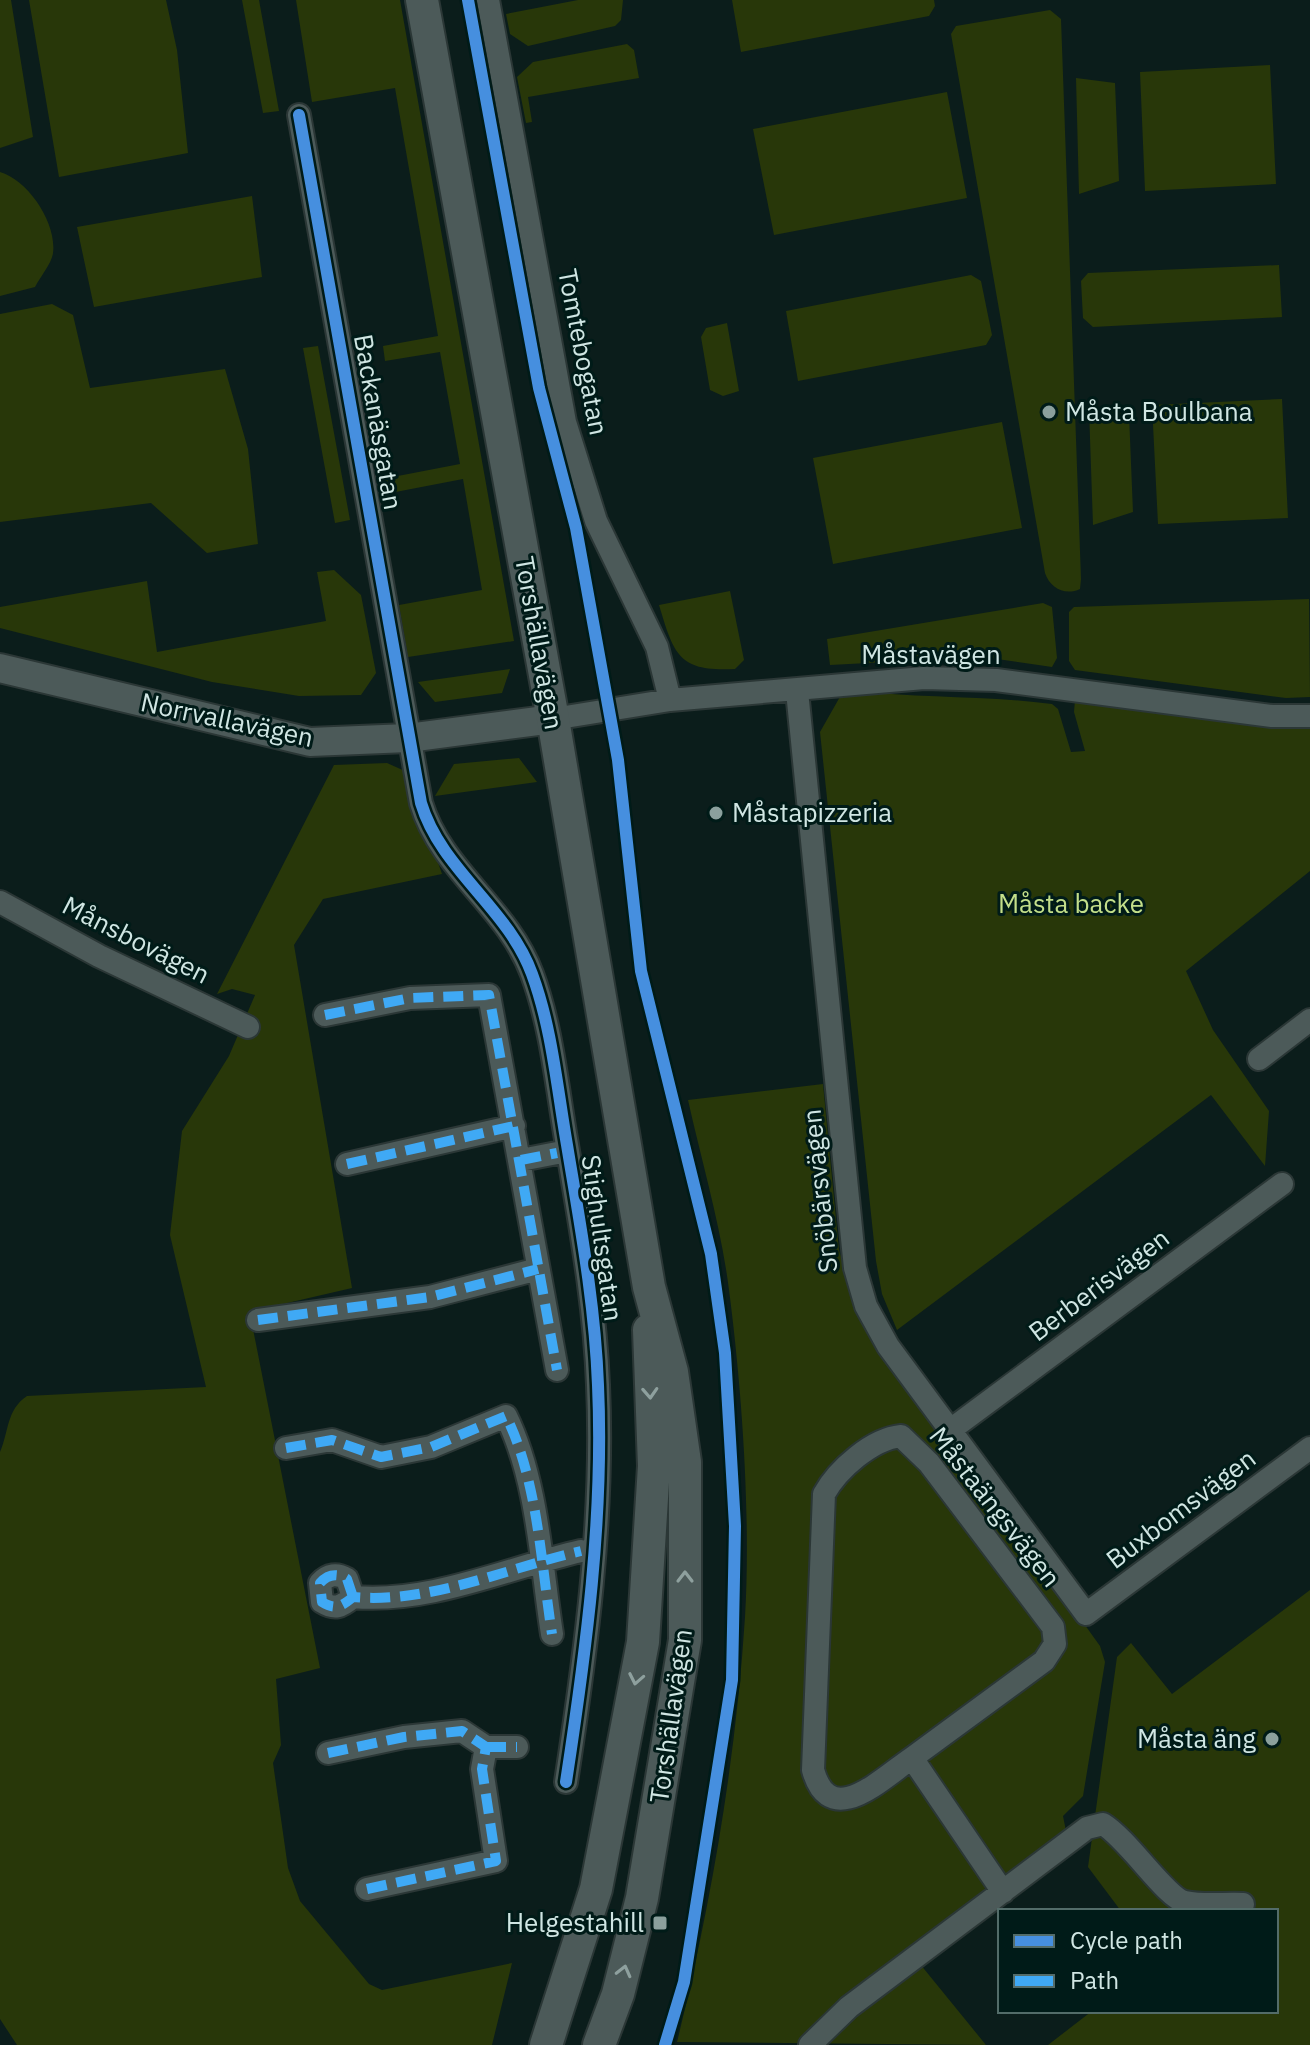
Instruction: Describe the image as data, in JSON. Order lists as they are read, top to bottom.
{
  "streets": {
    "main road": ["Torshällavägen"],
    "street": [
      "Tomtebogatan",
      "Backanäsgatan",
      "Måstavägen",
      "Norrvallavägen",
      "Månsbovägen",
      "Snöbärsvägen",
      "Stighultsgatan",
      "Berberisvägen",
      "Måstaängsvägen",
      "Buxbomsvägen"
    ]
  },
  "crossings": [
    ["Tomtebogatan", "Måstavägen"],
    ["Backanäsgatan", "Norrvallavägen"],
    ["Backanäsgatan", "Stighultsgatan"],
    ["Torshällavägen", "Måstavägen"],
    ["Torshällavägen", "Norrvallavägen"],
    ["Måstavägen", "Norrvallavägen"],
    ["Måstavägen", "Snöbärsvägen"],
    ["Norrvallavägen", "Stighultsgatan"],
    ["Snöbärsvägen", "Berberisvägen"],
    ["Snöbärsvägen", "Buxbomsvägen"]
  ],
  "parks": ["Måsta backe"],
  "places": {
    "other": ["Måsta Boulbana", "Måstapizzeria", "Måsta äng"],
    "transit": ["Helgestahill"]
  },
  "legend": ["Cycle path", "Path"]
}
